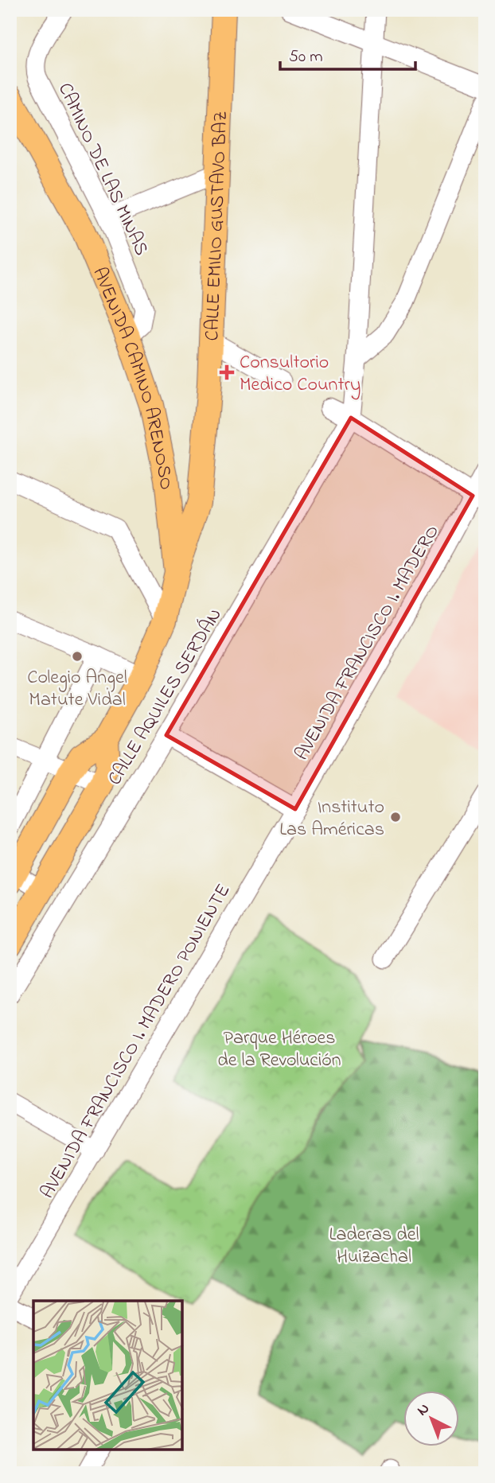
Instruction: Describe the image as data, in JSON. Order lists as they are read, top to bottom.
{
  "streets": {
    "main road": ["CALLE EMILIO GUSTAVO BAZ", "AVENIDA CAMINO ARENOSO"],
    "street": [
      "CAMINO DE LAS MINAS",
      "AVENIDA FRANCISCO I. MADERO",
      "CALLE AQUILES SERDÁN",
      "AVENIDA FRANCISCO I. MADERO PONIENTE"
    ]
  },
  "crossings": [
    ["CAMINO DE LAS MINAS", "AVENIDA CAMINO ARENOSO"],
    ["CALLE EMILIO GUSTAVO BAZ", "AVENIDA CAMINO ARENOSO"],
    ["AVENIDA FRANCISCO I. MADERO", "AVENIDA FRANCISCO I. MADERO PONIENTE"]
  ],
  "parks": ["Parque Héroes de la Revolución", "Laderas del Huizachal"],
  "places": {
    "health": ["Consultorio Medico Country"],
    "other": ["Colegio Angel Matute Vidal", "Instituto Las Américas"]
  },
  "scale_bar": "50 m",
  "north": "top left"
}
